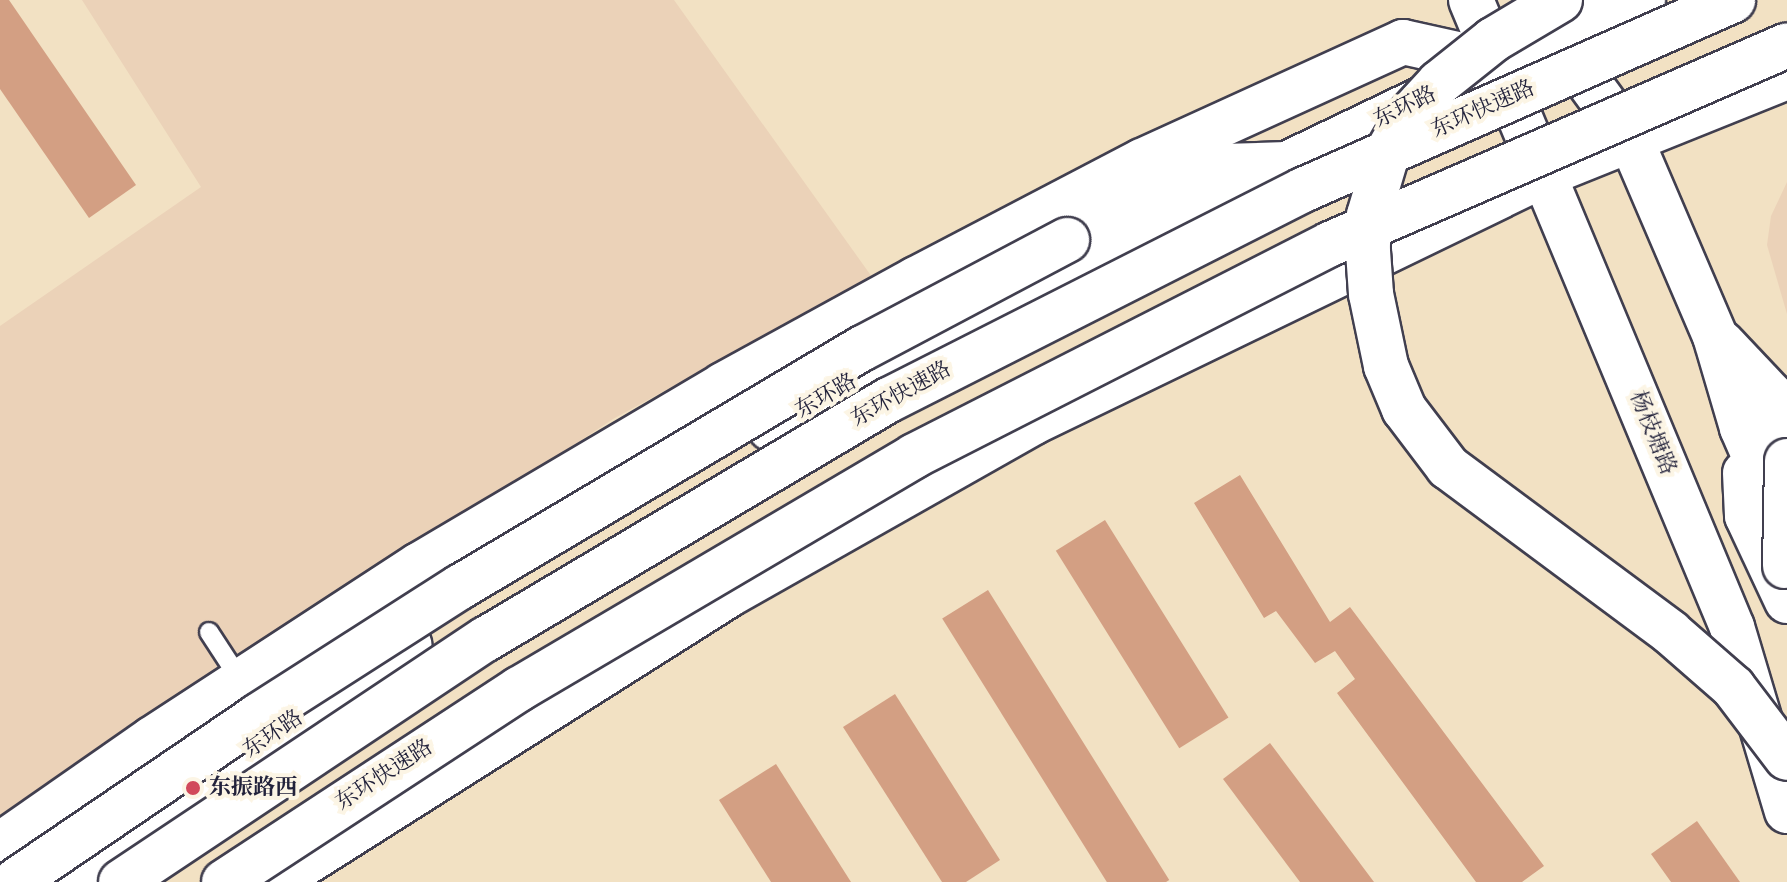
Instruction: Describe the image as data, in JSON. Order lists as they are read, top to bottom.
{
  "streets": {
    "main road": ["东环路", "东环快速路", "杨枝塘路"]
  },
  "crossings": [
    ["东环路", "杨枝塘路"]
  ],
  "places": ["东振路西"]
}
